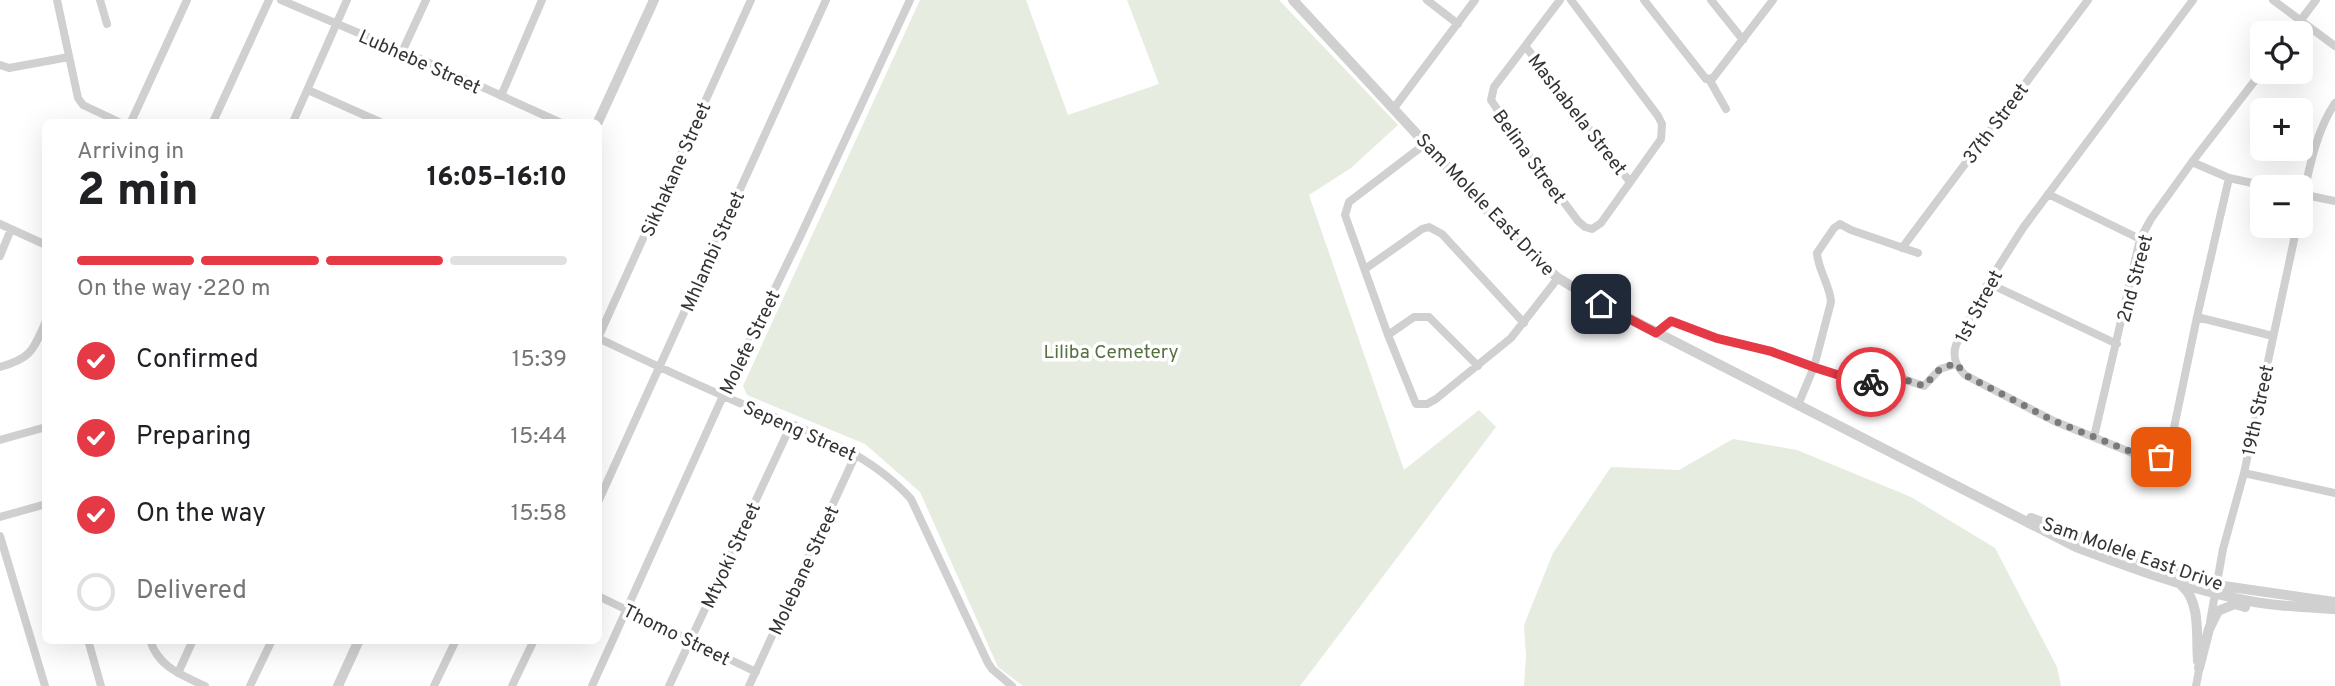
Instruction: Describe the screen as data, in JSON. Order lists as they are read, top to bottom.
{
  "streets": {
    "street": [
      "Lubhebe Street",
      "Mashabela Street",
      "37th Street",
      "Belina Street",
      "Sikhakane Street",
      "Sam Molele East Drive",
      "Mhlambi Street",
      "2nd Street",
      "1st Street",
      "Molefe Street",
      "19th Street",
      "Sepeng Street",
      "Mtyoki Street",
      "Molebane Street",
      "Thomo Street"
    ]
  },
  "crossings": [
    ["Mashabela Street", "Belina Street"],
    ["Sam Molele East Drive", "19th Street"],
    ["Mhlambi Street", "Sepeng Street"],
    ["2nd Street", "1st Street"],
    ["Molefe Street", "Sepeng Street"],
    ["Molefe Street", "Thomo Street"],
    ["Sepeng Street", "Mtyoki Street"],
    ["Sepeng Street", "Molebane Street"],
    ["Mtyoki Street", "Thomo Street"],
    ["Molebane Street", "Thomo Street"]
  ],
  "parks": ["Liliba Cemetery"],
  "page": {
    "map_buttons": ["+", "−"],
    "heading": ["2 min", "Arriving in", "16:05–16:10"],
    "bar": "On the way · 220 m",
    "list": [
      ["Confirmed", "15:39"],
      ["Preparing", "15:44"],
      ["On the way", "15:58"],
      "Delivered"
    ]
  }
}
